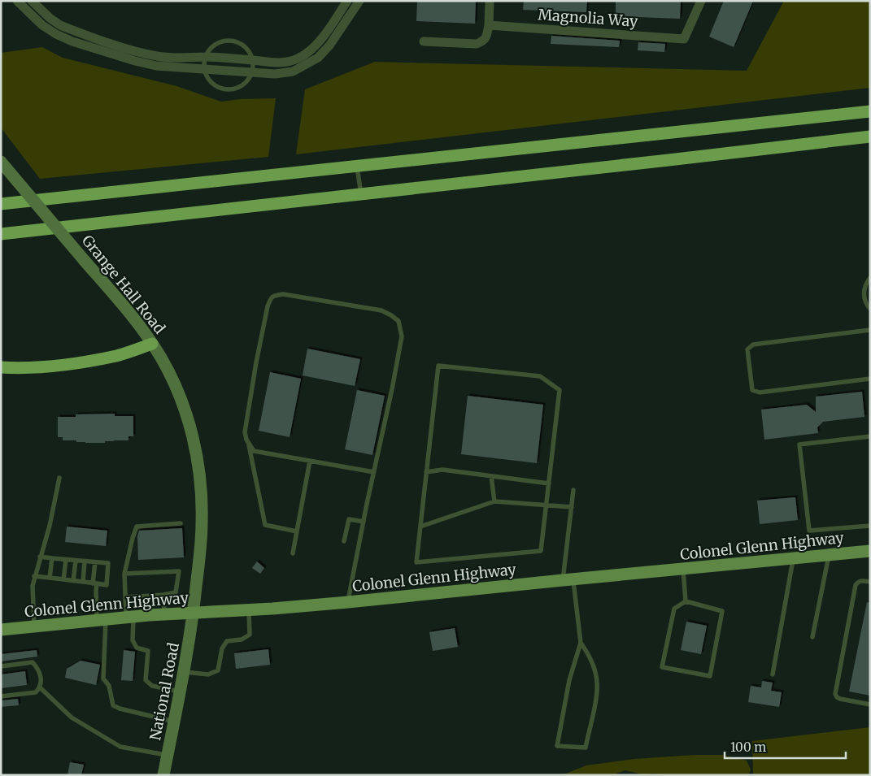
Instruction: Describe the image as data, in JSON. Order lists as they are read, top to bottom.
{
  "streets": {
    "main road": ["Grange Hall Road", "Colonel Glenn Highway", "National Road"],
    "street": ["Magnolia Way"]
  },
  "crossings": [
    ["Grange Hall Road", "Colonel Glenn Highway"],
    ["Grange Hall Road", "National Road"],
    ["Colonel Glenn Highway", "National Road"]
  ],
  "scale_bar": "100 m"
}
